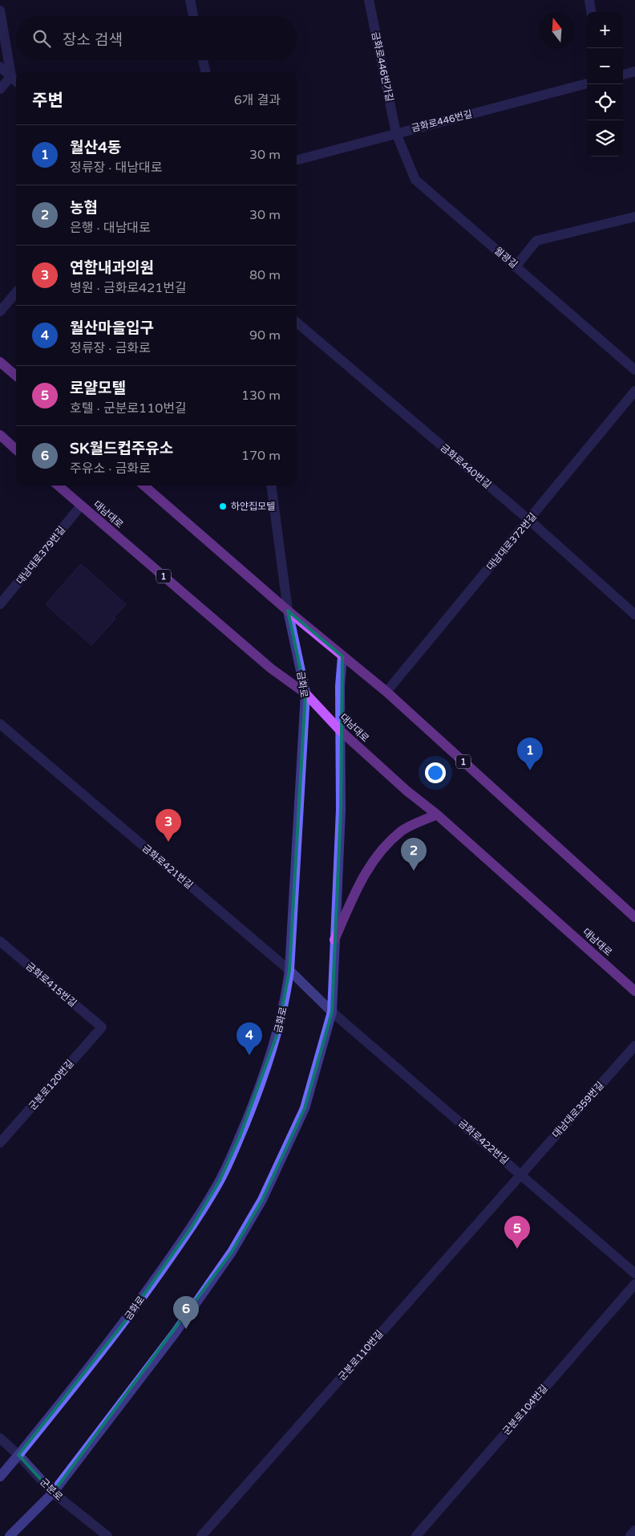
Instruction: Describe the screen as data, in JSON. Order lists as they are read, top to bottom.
{
  "streets": {
    "main road": ["대남대로", "1", "금화로"],
    "street": [
      "금화로446번가길",
      "금화로446번길",
      "월광길",
      "금화로440번길",
      "대남대로372번길",
      "대남대로379번길",
      "금화로421번길",
      "금화로415번길",
      "군분로120번길",
      "대남대로359번길",
      "금화로422번길",
      "군분로110번길",
      "군분로104번길",
      "군분로"
    ]
  },
  "crossings": [
    ["금화로446번가길", "금화로446번길"],
    ["금화로446번가길", "월광길"],
    ["금화로446번길", "월광길"],
    ["금화로440번길", "대남대로372번길"],
    ["대남대로", "대남대로379번길"],
    ["대남대로", "금화로"],
    ["대남대로372번길", "1"],
    ["1", "금화로"],
    ["금화로", "금화로421번길"],
    ["금화로", "군분로"],
    ["금화로421번길", "금화로422번길"],
    ["금화로415번길", "군분로120번길"],
    ["대남대로359번길", "금화로422번길"],
    ["대남대로359번길", "군분로110번길"],
    ["금화로422번길", "군분로110번길"]
  ],
  "places": ["하얀집모텔"],
  "north": "top",
  "page": {
    "map_buttons": ["+", "−"],
    "search": "장소 검색",
    "heading": ["주변", "6개 결과"],
    "list": [
      {
        "mark": "1",
        "name": "월산4동",
        "note": "정류장 · 대남대로",
        "value": "30 m"
      },
      {
        "mark": "2",
        "name": "농협",
        "note": "은행 · 대남대로",
        "value": "30 m"
      },
      {
        "mark": "3",
        "name": "연합내과의원",
        "note": "병원 · 금화로421번길",
        "value": "80 m"
      },
      {
        "mark": "4",
        "name": "월산마을입구",
        "note": "정류장 · 금화로",
        "value": "90 m"
      },
      {
        "mark": "5",
        "name": "로얄모텔",
        "note": "호텔 · 군분로110번길",
        "value": "130 m"
      },
      {
        "mark": "6",
        "name": "SK월드컵주유소",
        "note": "주유소 · 금화로",
        "value": "170 m"
      }
    ],
    "pins": [
      "1",
      "3",
      "2",
      "4",
      "5",
      "6"
    ]
  }
}
